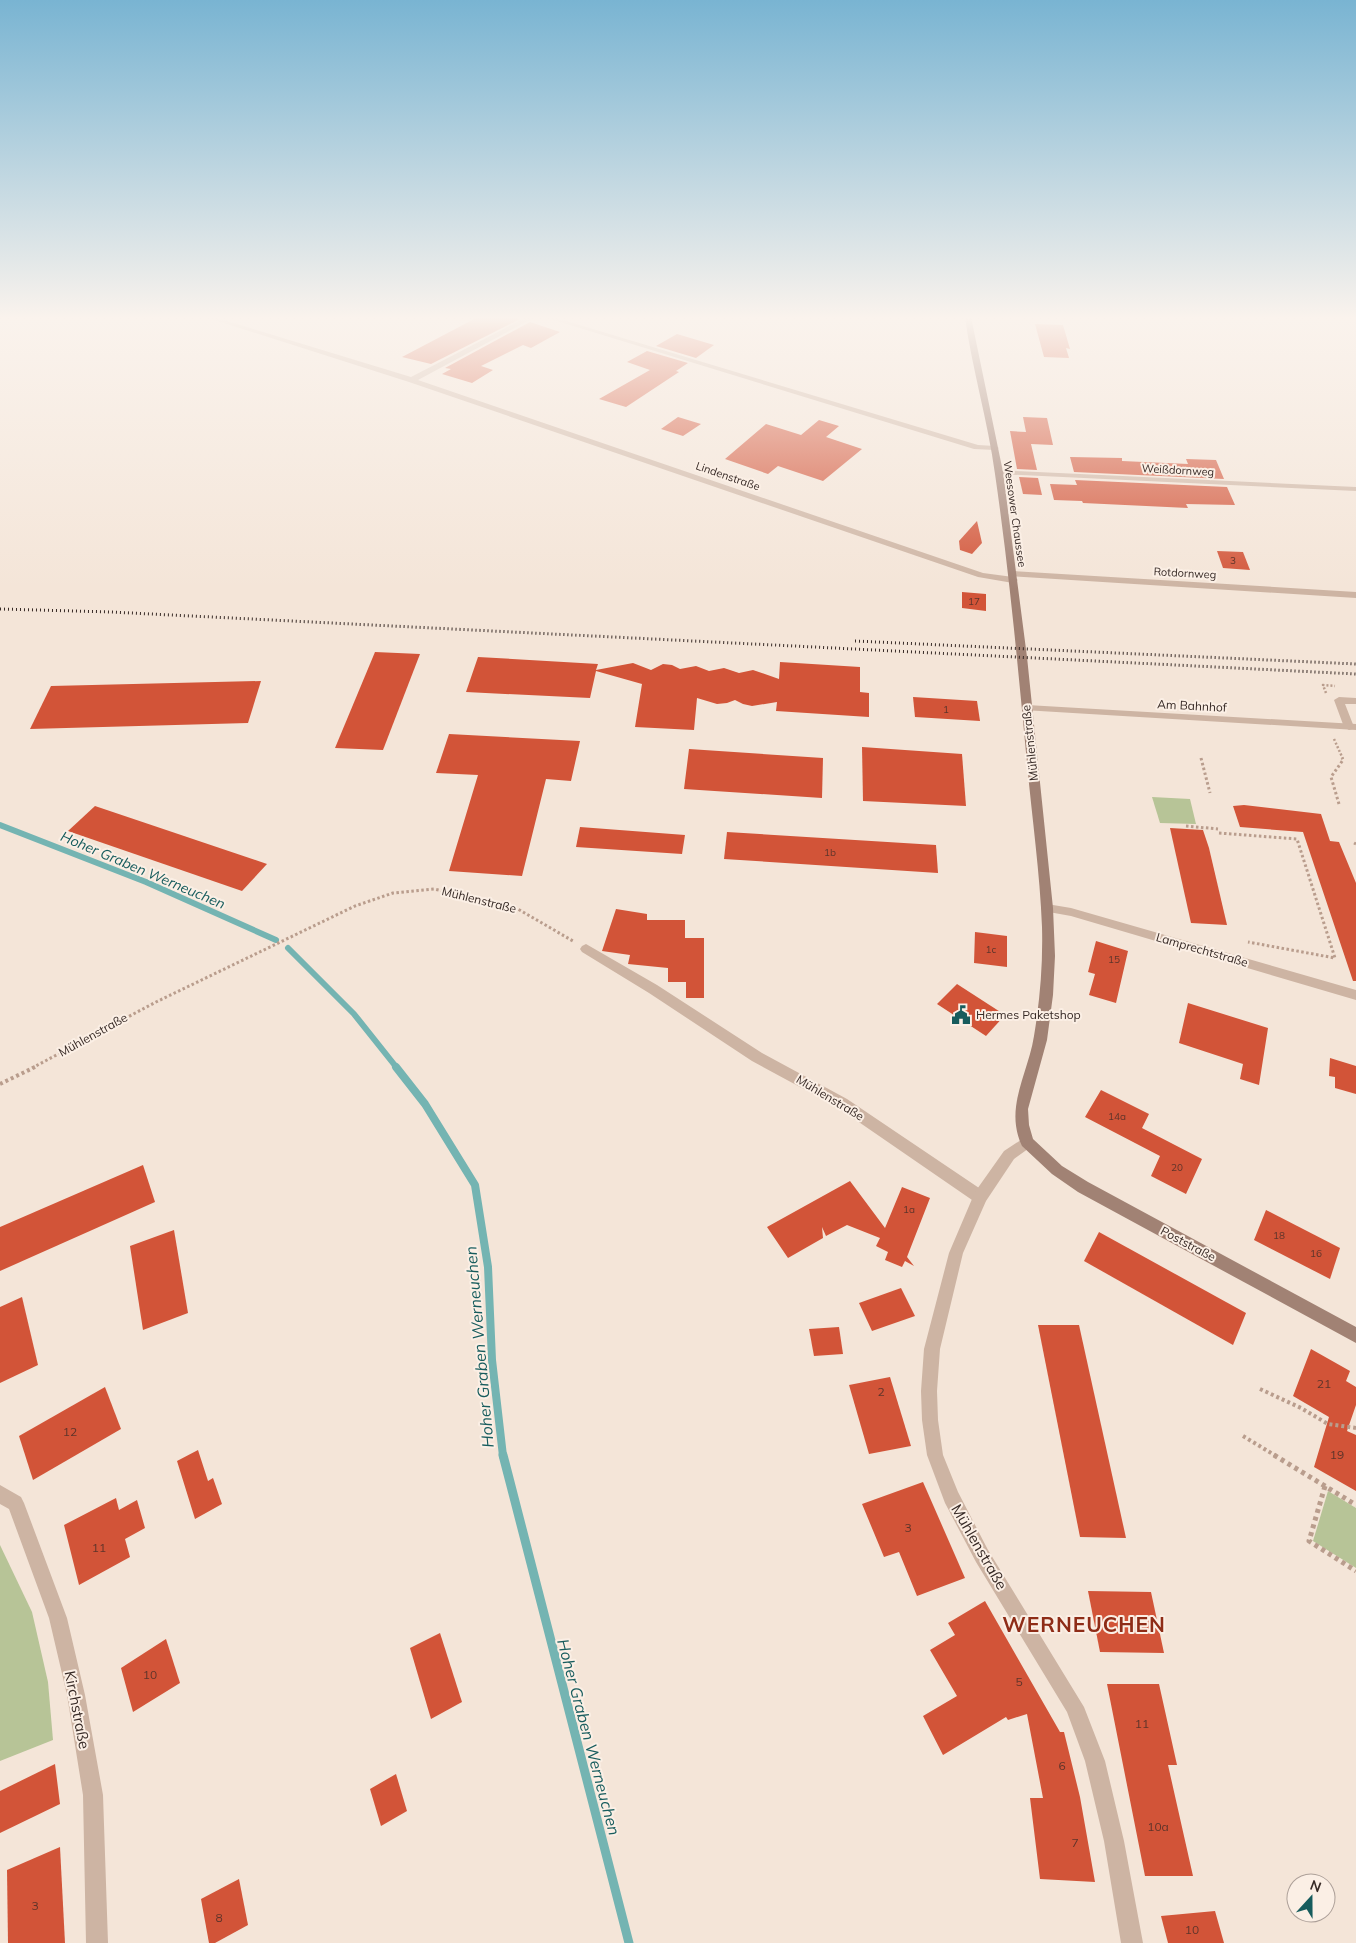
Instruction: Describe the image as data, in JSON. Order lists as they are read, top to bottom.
{
  "streets": {
    "main road": ["Weesower Chaussee", "Mühlenstraße", "Poststraße"],
    "street": [
      "Weißdornweg",
      "Lindenstraße",
      "Rotdornweg",
      "Am Bahnhof",
      "Lamprechtstraße",
      "Kirchstraße"
    ]
  },
  "crossings": [
    ["Weißdornweg", "Weesower Chaussee"],
    ["Lindenstraße", "Weesower Chaussee"],
    ["Lindenstraße", "Rotdornweg"],
    ["Weesower Chaussee", "Rotdornweg"],
    ["Weesower Chaussee", "Mühlenstraße"],
    ["Am Bahnhof", "Mühlenstraße"],
    ["Mühlenstraße", "Lamprechtstraße"],
    ["Mühlenstraße", "Poststraße"]
  ],
  "districts": ["WERNEUCHEN"],
  "water": ["Hoher Graben Werneuchen"],
  "places": {
    "public building": ["Hermes Paketshop"]
  },
  "house_numbers": [
    "3",
    "17",
    "1",
    "1b",
    "1c",
    "15",
    "14a",
    "20",
    "1a",
    "18",
    "16",
    "21",
    "2",
    "12",
    "19",
    "3",
    "11",
    "10",
    "5",
    "11",
    "6",
    "10a",
    "7",
    "3",
    "8",
    "10"
  ],
  "north": "top"
}
